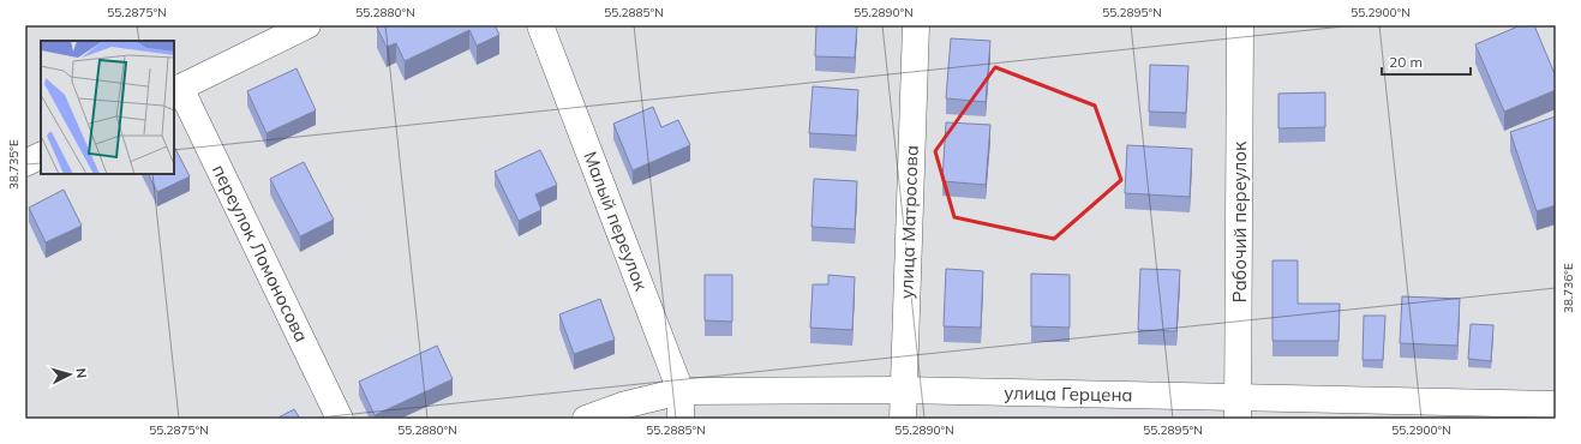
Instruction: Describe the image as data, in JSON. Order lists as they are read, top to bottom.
{
  "streets": {
    "street": [
      "Малый переулок",
      "улица Матросова",
      "Рабочий переулок",
      "переулок Ломоносова",
      "улица Герцена"
    ]
  },
  "crossings": [
    ["Малый переулок", "улица Герцена"],
    ["улица Матросова", "улица Герцена"],
    ["Рабочий переулок", "улица Герцена"]
  ],
  "scale_bar": "20 m",
  "north": "right",
  "coordinates": [
    "55.2875°N",
    "55.2880°N",
    "55.2885°N",
    "55.2890°N",
    "55.2895°N",
    "55.2900°N",
    "38.735°E",
    "38.736°E"
  ]
}
